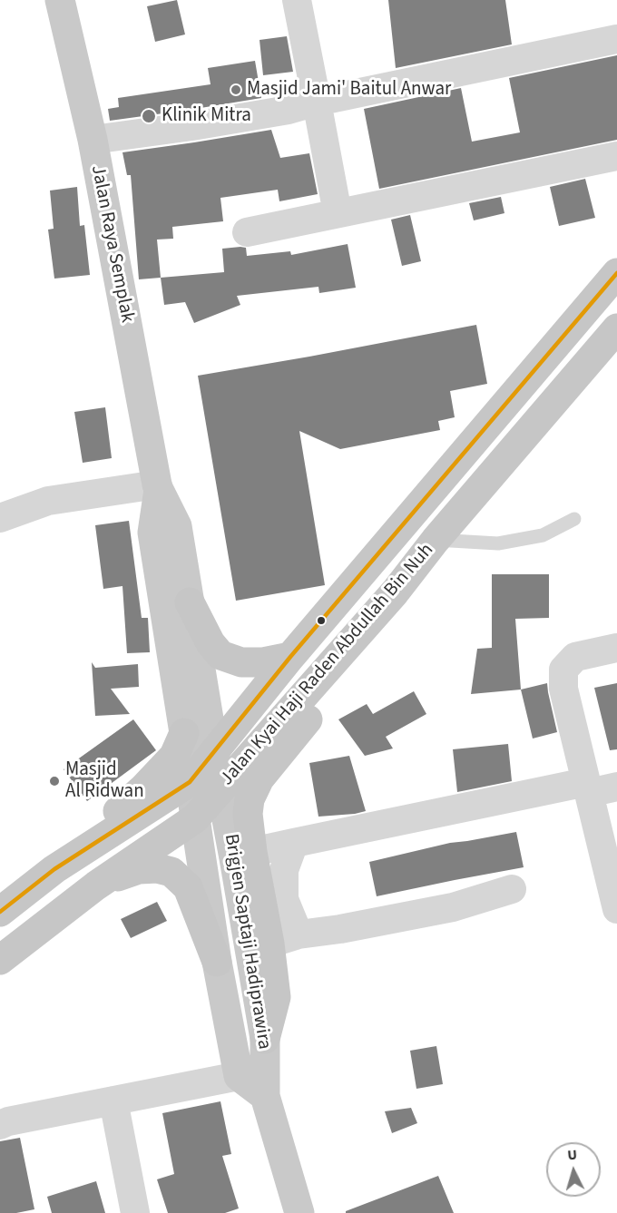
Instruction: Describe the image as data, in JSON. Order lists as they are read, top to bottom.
{
  "streets": {
    "highway": ["Jalan Kyai Haji Raden Abdullah Bin Nuh"],
    "main road": ["Jalan Raya Semplak", "Brigjen Saptaji Hadiprawira"]
  },
  "crossings": [
    ["Jalan Raya Semplak", "Jalan Kyai Haji Raden Abdullah Bin Nuh"],
    ["Jalan Raya Semplak", "Brigjen Saptaji Hadiprawira"],
    ["Jalan Kyai Haji Raden Abdullah Bin Nuh", "Brigjen Saptaji Hadiprawira"]
  ],
  "places": ["Masjid Jami' Baitul Anwar", "Klinik Mitra", "Masjid Al Ridwan"],
  "north": "top"
}
